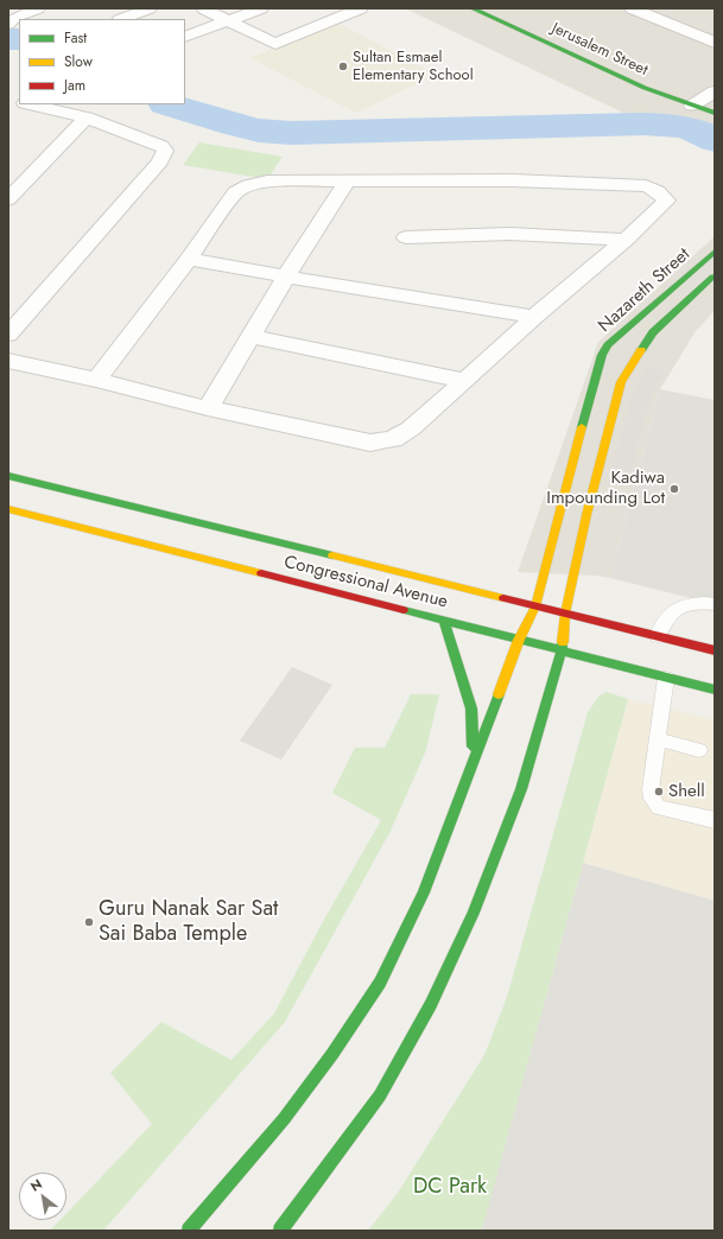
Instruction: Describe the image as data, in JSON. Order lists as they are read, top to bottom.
{
  "streets": {
    "main road": ["Jerusalem Street", "Nazareth Street", "Congressional Avenue"]
  },
  "crossings": [
    ["Nazareth Street", "Congressional Avenue"]
  ],
  "parks": ["DC Park"],
  "places": [
    "Sultan Esmael Elementary School",
    "Kadiwa Impounding Lot",
    "Shell",
    "Guru Nanak Sar Sat Sai Baba Temple"
  ],
  "legend": ["Fast", "Slow", "Jam"],
  "north": "top left"
}
